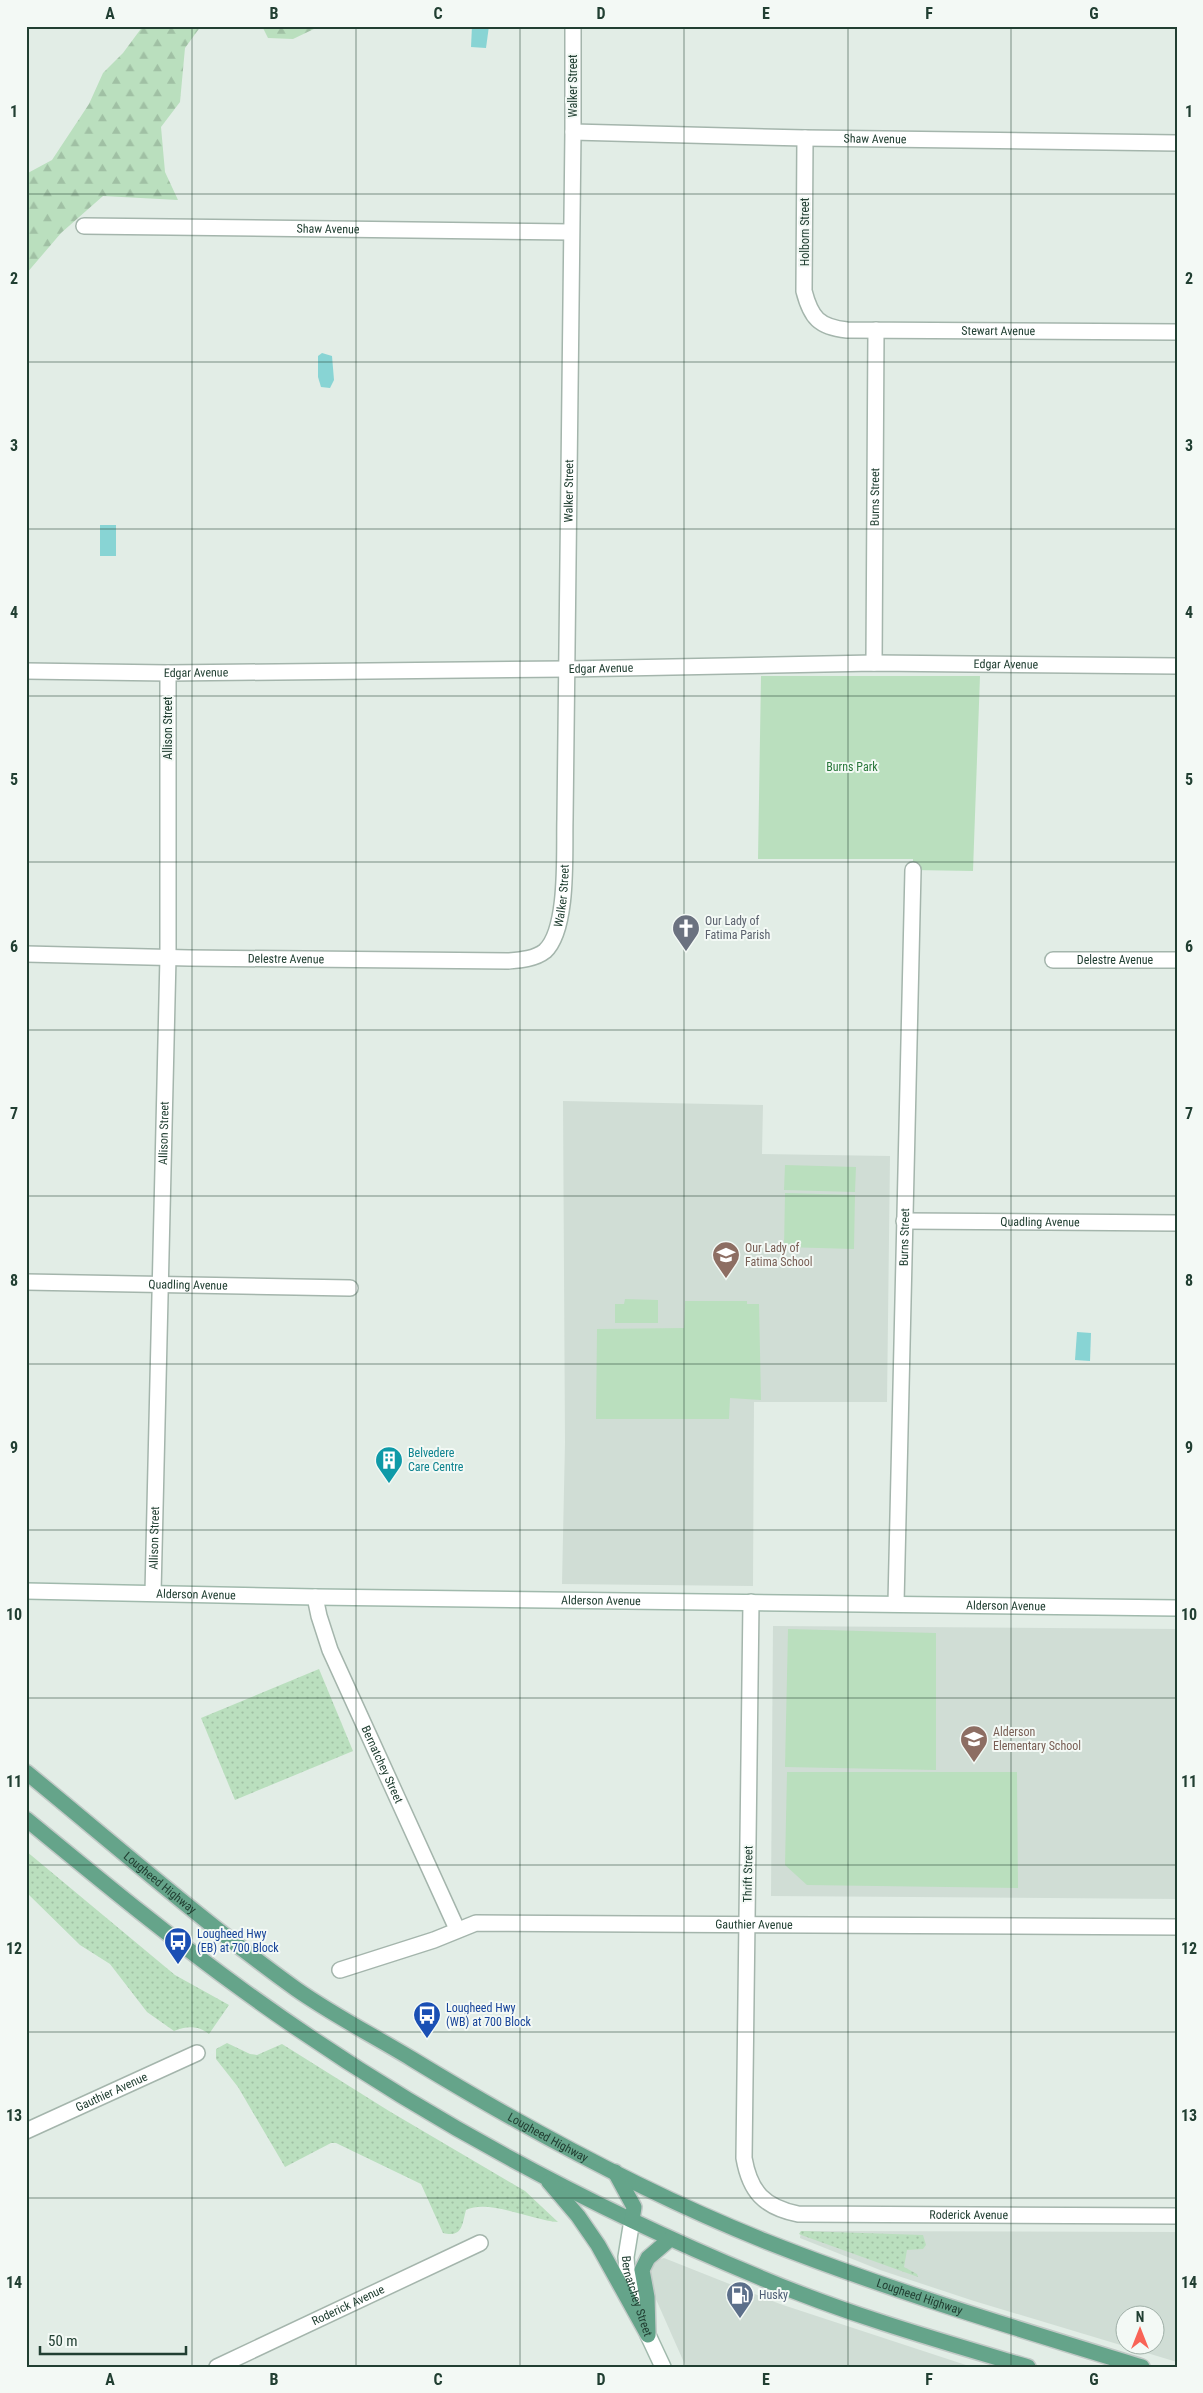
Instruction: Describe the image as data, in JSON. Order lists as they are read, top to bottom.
{
  "streets": {
    "main road": ["Lougheed Highway"],
    "street": [
      "Walker Street",
      "Shaw Avenue",
      "Holborn Street",
      "Stewart Avenue",
      "Burns Street",
      "Edgar Avenue",
      "Allison Street",
      "Delestre Avenue",
      "Quadling Avenue",
      "Alderson Avenue",
      "Bernatchey Street",
      "Thrift Street",
      "Gauthier Avenue",
      "Roderick Avenue"
    ]
  },
  "crossings": [
    ["Walker Street", "Shaw Avenue"],
    ["Walker Street", "Edgar Avenue"],
    ["Walker Street", "Delestre Avenue"],
    ["Shaw Avenue", "Holborn Street"],
    ["Holborn Street", "Stewart Avenue"],
    ["Stewart Avenue", "Burns Street"],
    ["Burns Street", "Edgar Avenue"],
    ["Burns Street", "Quadling Avenue"],
    ["Burns Street", "Alderson Avenue"],
    ["Edgar Avenue", "Allison Street"],
    ["Allison Street", "Delestre Avenue"],
    ["Allison Street", "Quadling Avenue"],
    ["Allison Street", "Alderson Avenue"],
    ["Alderson Avenue", "Bernatchey Street"],
    ["Alderson Avenue", "Thrift Street"],
    ["Bernatchey Street", "Gauthier Avenue"],
    ["Thrift Street", "Gauthier Avenue"],
    ["Thrift Street", "Roderick Avenue"]
  ],
  "parks": ["Burns Park"],
  "places": {
    "church": ["Our Lady of Fatima Parish"],
    "school or university": ["Our Lady of Fatima School", "Alderson Elementary School"],
    "building": ["Belvedere Care Centre"],
    "bus stop": ["Lougheed Hwy (EB) at 700 Block", "Lougheed Hwy (WB) at 700 Block"],
    "fuel station": ["Husky"]
  },
  "scale_bar": "50 m",
  "north": "top",
  "grid": {
    "columns": [
      "A",
      "B",
      "C",
      "D",
      "E",
      "F",
      "G"
    ],
    "rows": [
      "1",
      "2",
      "3",
      "4",
      "5",
      "6",
      "7",
      "8",
      "9",
      "10",
      "11",
      "12",
      "13",
      "14"
    ]
  }
}
